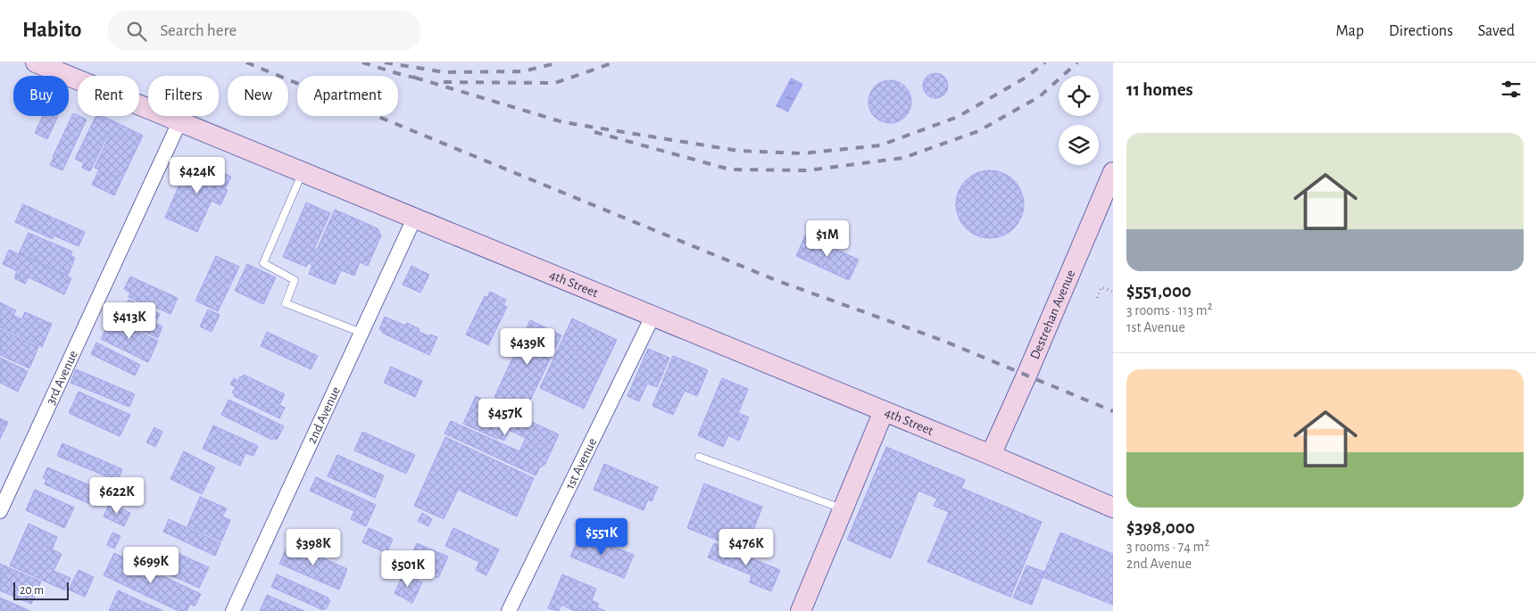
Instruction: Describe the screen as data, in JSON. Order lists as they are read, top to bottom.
{
  "streets": {
    "main road": ["4th Street", "Destrehan Avenue"],
    "street": ["3rd Avenue", "2nd Avenue", "1st Avenue"]
  },
  "crossings": [
    ["4th Street", "Destrehan Avenue"],
    ["4th Street", "3rd Avenue"],
    ["4th Street", "2nd Avenue"],
    ["4th Street", "1st Avenue"]
  ],
  "scale_bar": "20 m",
  "page": {
    "header": "Habito",
    "search": "Search here",
    "nav": ["Map", "Directions", "Saved"],
    "heading": "11 homes",
    "chip": [
      "Buy",
      "Rent",
      "Filters",
      "New",
      "Apartment"
    ],
    "list": [
      {
        "name": "$551,000",
        "note": "3 rooms · 113 m² · 1st Avenue"
      },
      {
        "name": "$398,000",
        "note": "3 rooms · 74 m² · 2nd Avenue"
      }
    ],
    "price": [
      "$424K",
      "$1M",
      "$413K",
      "$439K",
      "$457K",
      "$622K",
      "$551K",
      "$398K",
      "$476K",
      "$699K",
      "$501K"
    ],
    "scale": "20 m"
  }
}
